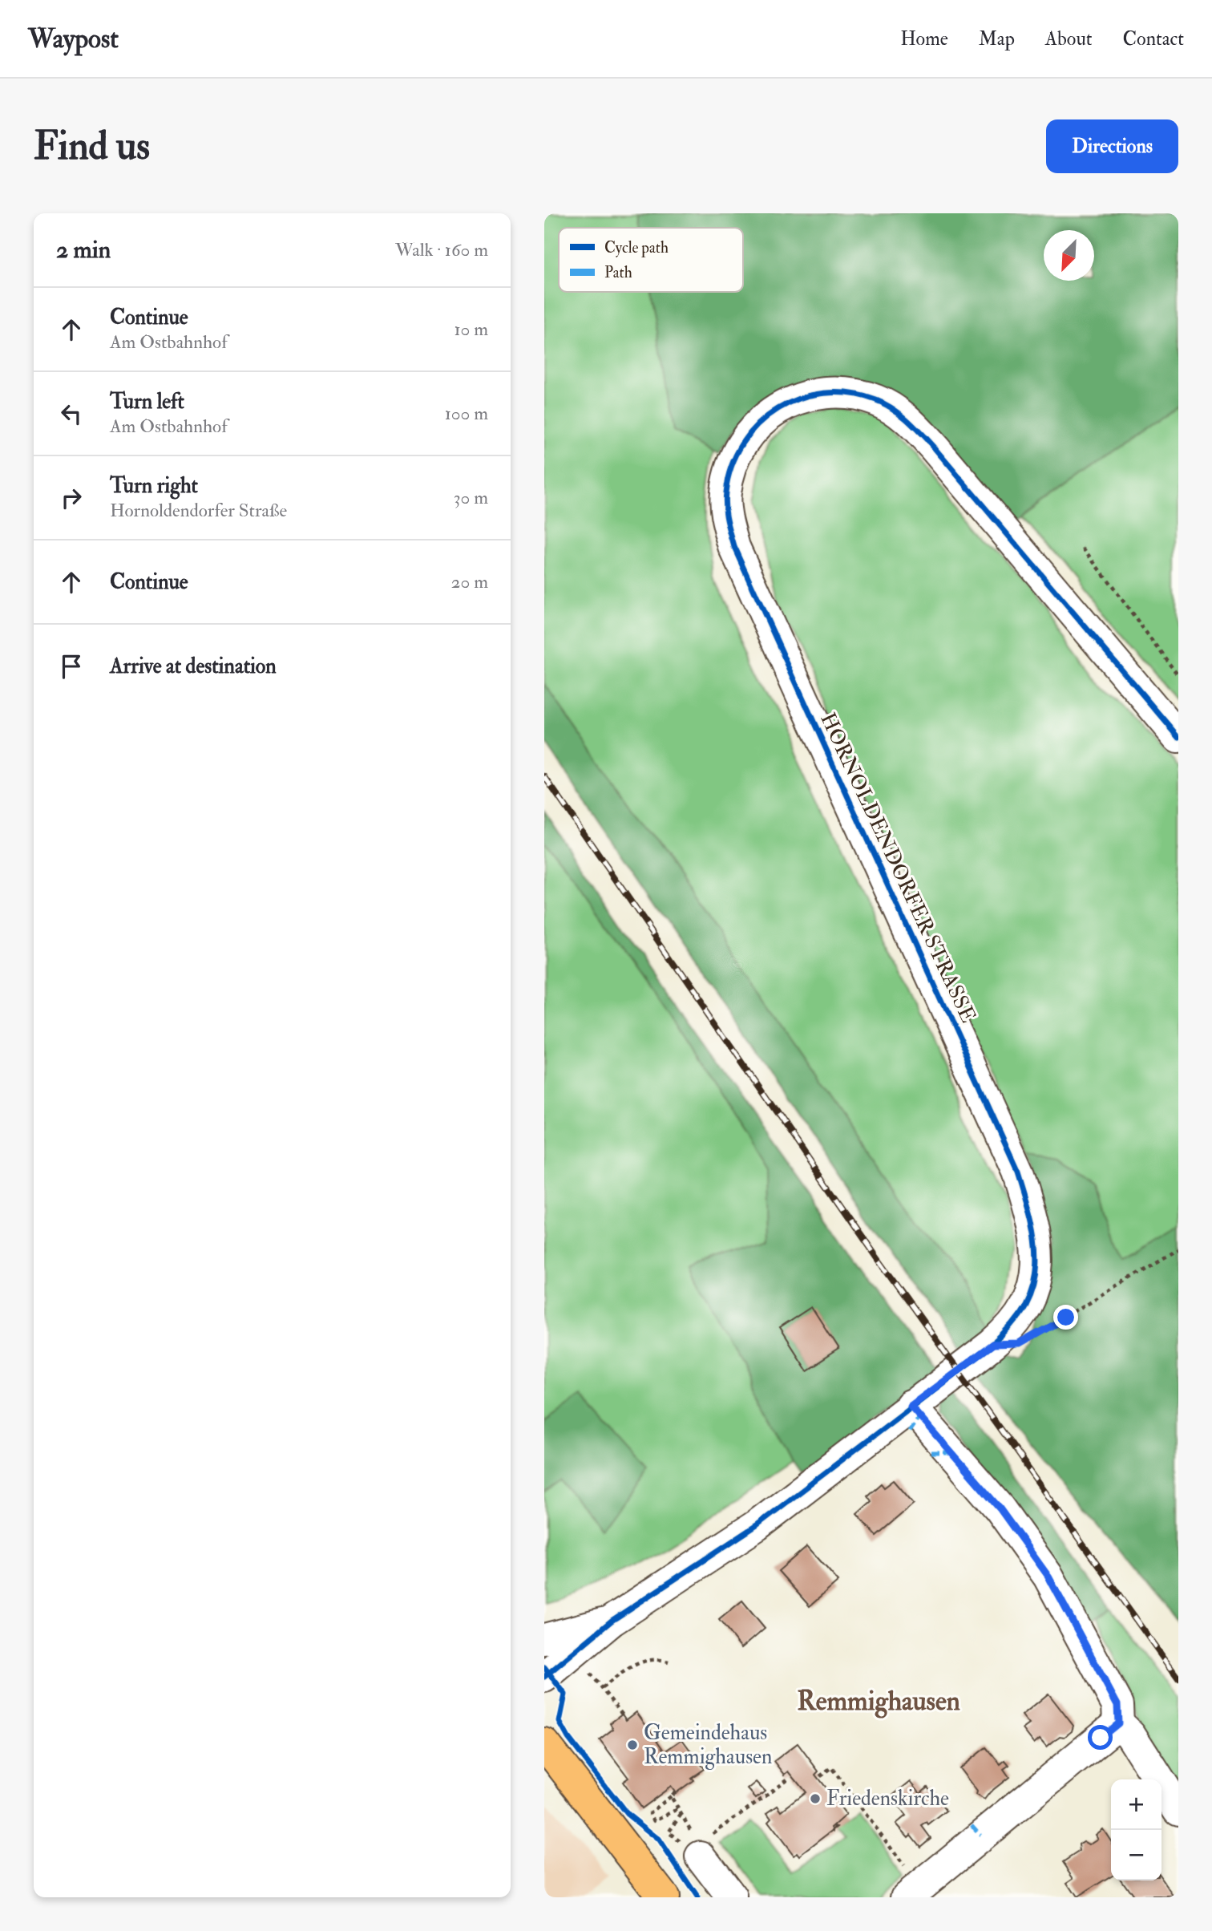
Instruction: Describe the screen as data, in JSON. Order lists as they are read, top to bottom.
{
  "streets": {
    "street": ["HORNOLDENDORFER STRASSE"]
  },
  "districts": ["Remmighausen"],
  "places": ["Gemeindehaus Remmighausen", "Friedenskirche"],
  "legend": ["Cycle path", "Path"],
  "north": "bottom left",
  "page": {
    "header": "Waypost",
    "nav": [
      "Home",
      "Map",
      "About",
      "Contact"
    ],
    "buttons": "Directions",
    "title": "Find us",
    "heading": ["2 min", "Walk · 160 m"],
    "list": [
      ["Continue", "Am Ostbahnhof", "10 m"],
      ["Turn left", "Am Ostbahnhof", "100 m"],
      ["Turn right", "Hornoldendorfer Straße", "30 m"],
      ["Continue", "20 m"],
      "Arrive at destination"
    ],
    "map_buttons": ["+", "−"]
  }
}
